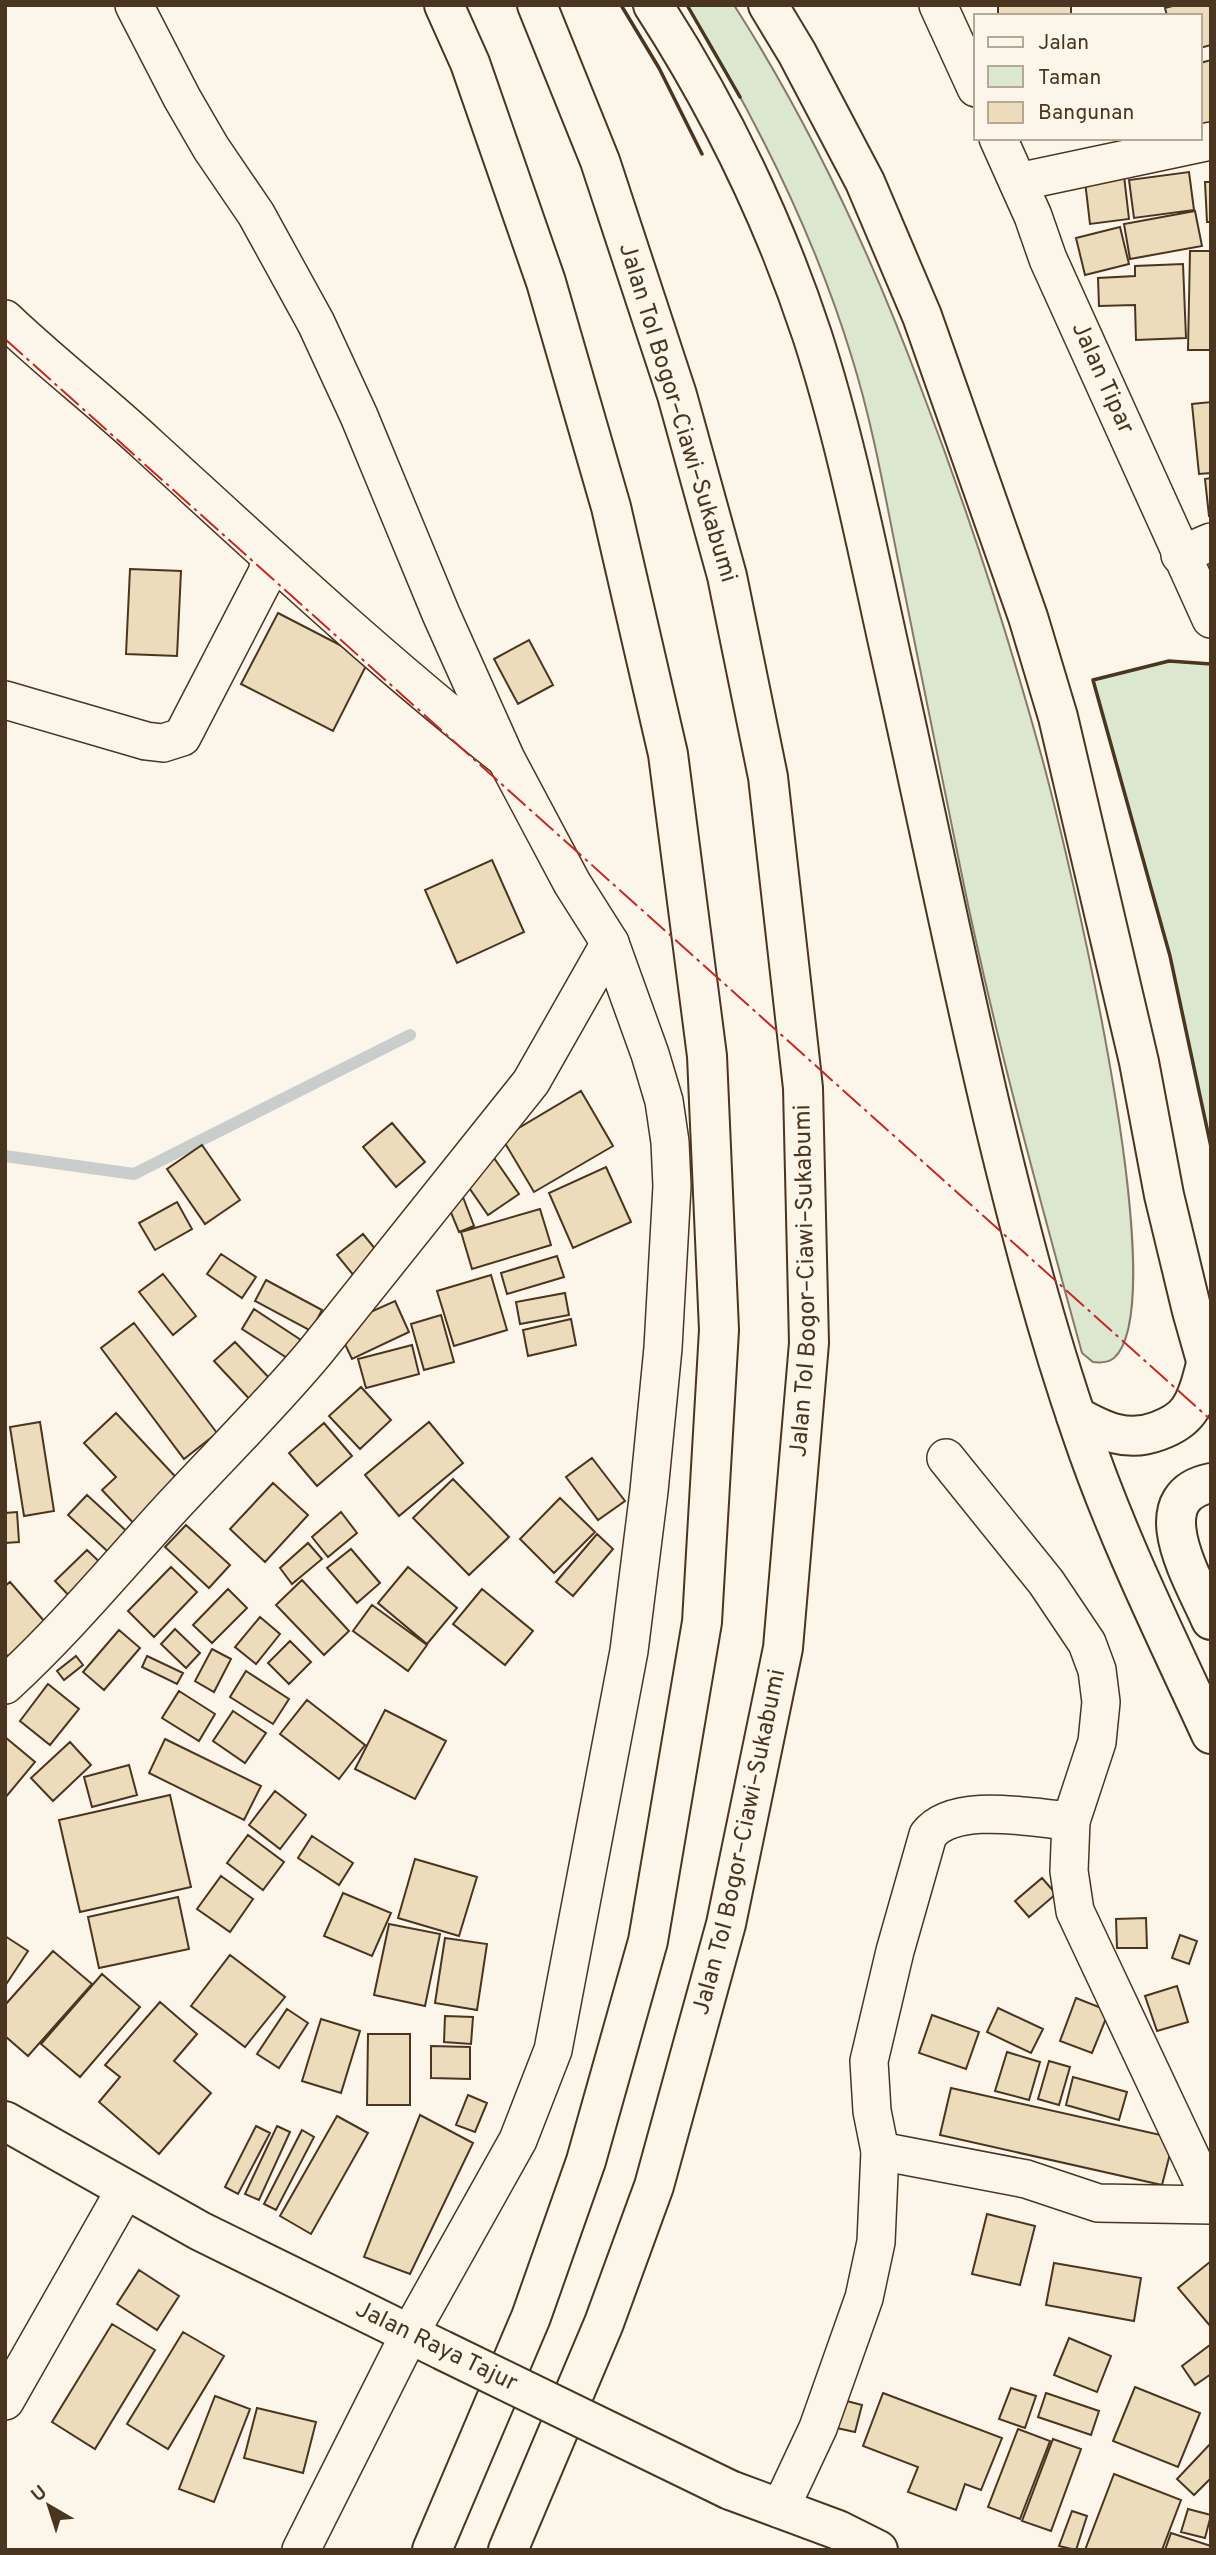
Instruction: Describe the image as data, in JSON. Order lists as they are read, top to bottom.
{
  "streets": {
    "highway": ["Jalan Tol Bogor–Ciawi–Sukabumi", "Jalan Raya Tajur"],
    "street": ["Jalan Tipar"]
  },
  "legend": ["Jalan", "Taman", "Bangunan"],
  "north": "top left"
}
